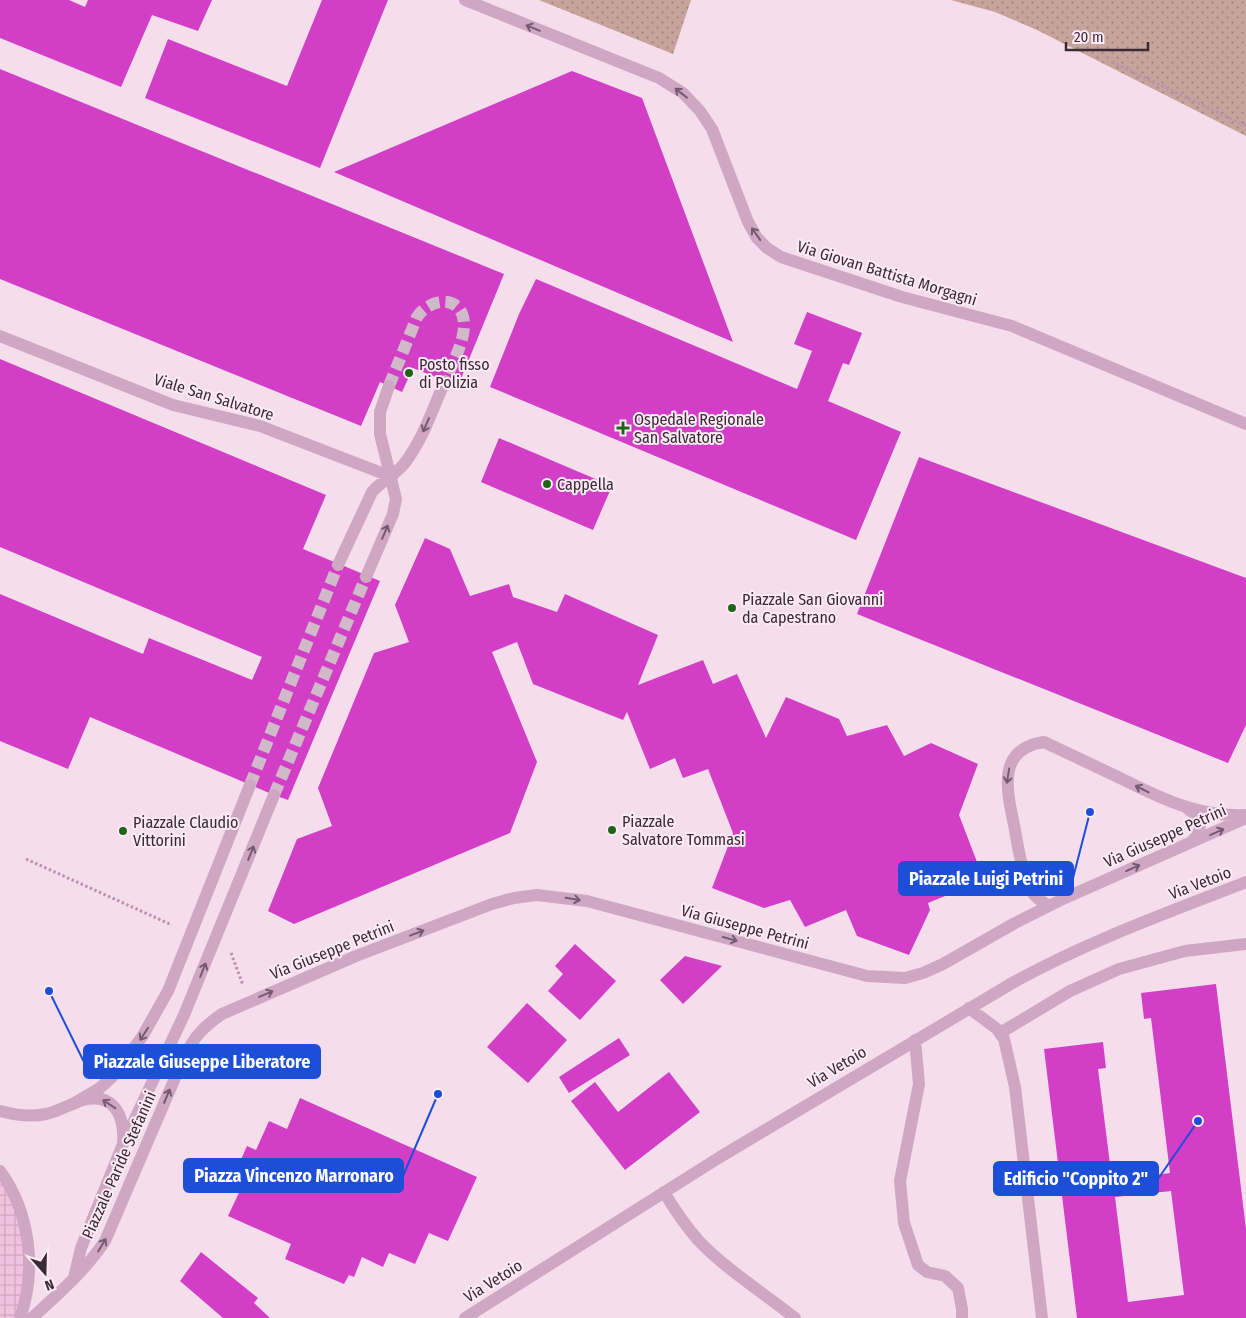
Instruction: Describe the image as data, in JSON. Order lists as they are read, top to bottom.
{
  "streets": {
    "street": [
      "Via Giovan Battista Morgagni",
      "Viale San Salvatore",
      "Via Giuseppe Petrini",
      "Via Vetoio",
      "Piazzale Paride Stefanini"
    ]
  },
  "crossings": [
    ["Via Giuseppe Petrini", "Piazzale Paride Stefanini"]
  ],
  "one_way": ["Via Giovan Battista Morgagni", "Via Giuseppe Petrini"],
  "places": {
    "other": [
      "Posto fisso di Polizia",
      "Cappella",
      "Piazzale San Giovanni da Capestrano",
      "Piazzale Luigi Petrini",
      "Piazzale Salvatore Tommasi",
      "Piazzale Claudio Vittorini",
      "Piazzale Giuseppe Liberatore",
      "Piazza Vincenzo Marronaro",
      "Edificio \"Coppito 2\""
    ],
    "health": ["Ospedale Regionale San Salvatore"]
  },
  "scale_bar": "20 m",
  "north": "bottom"
}
